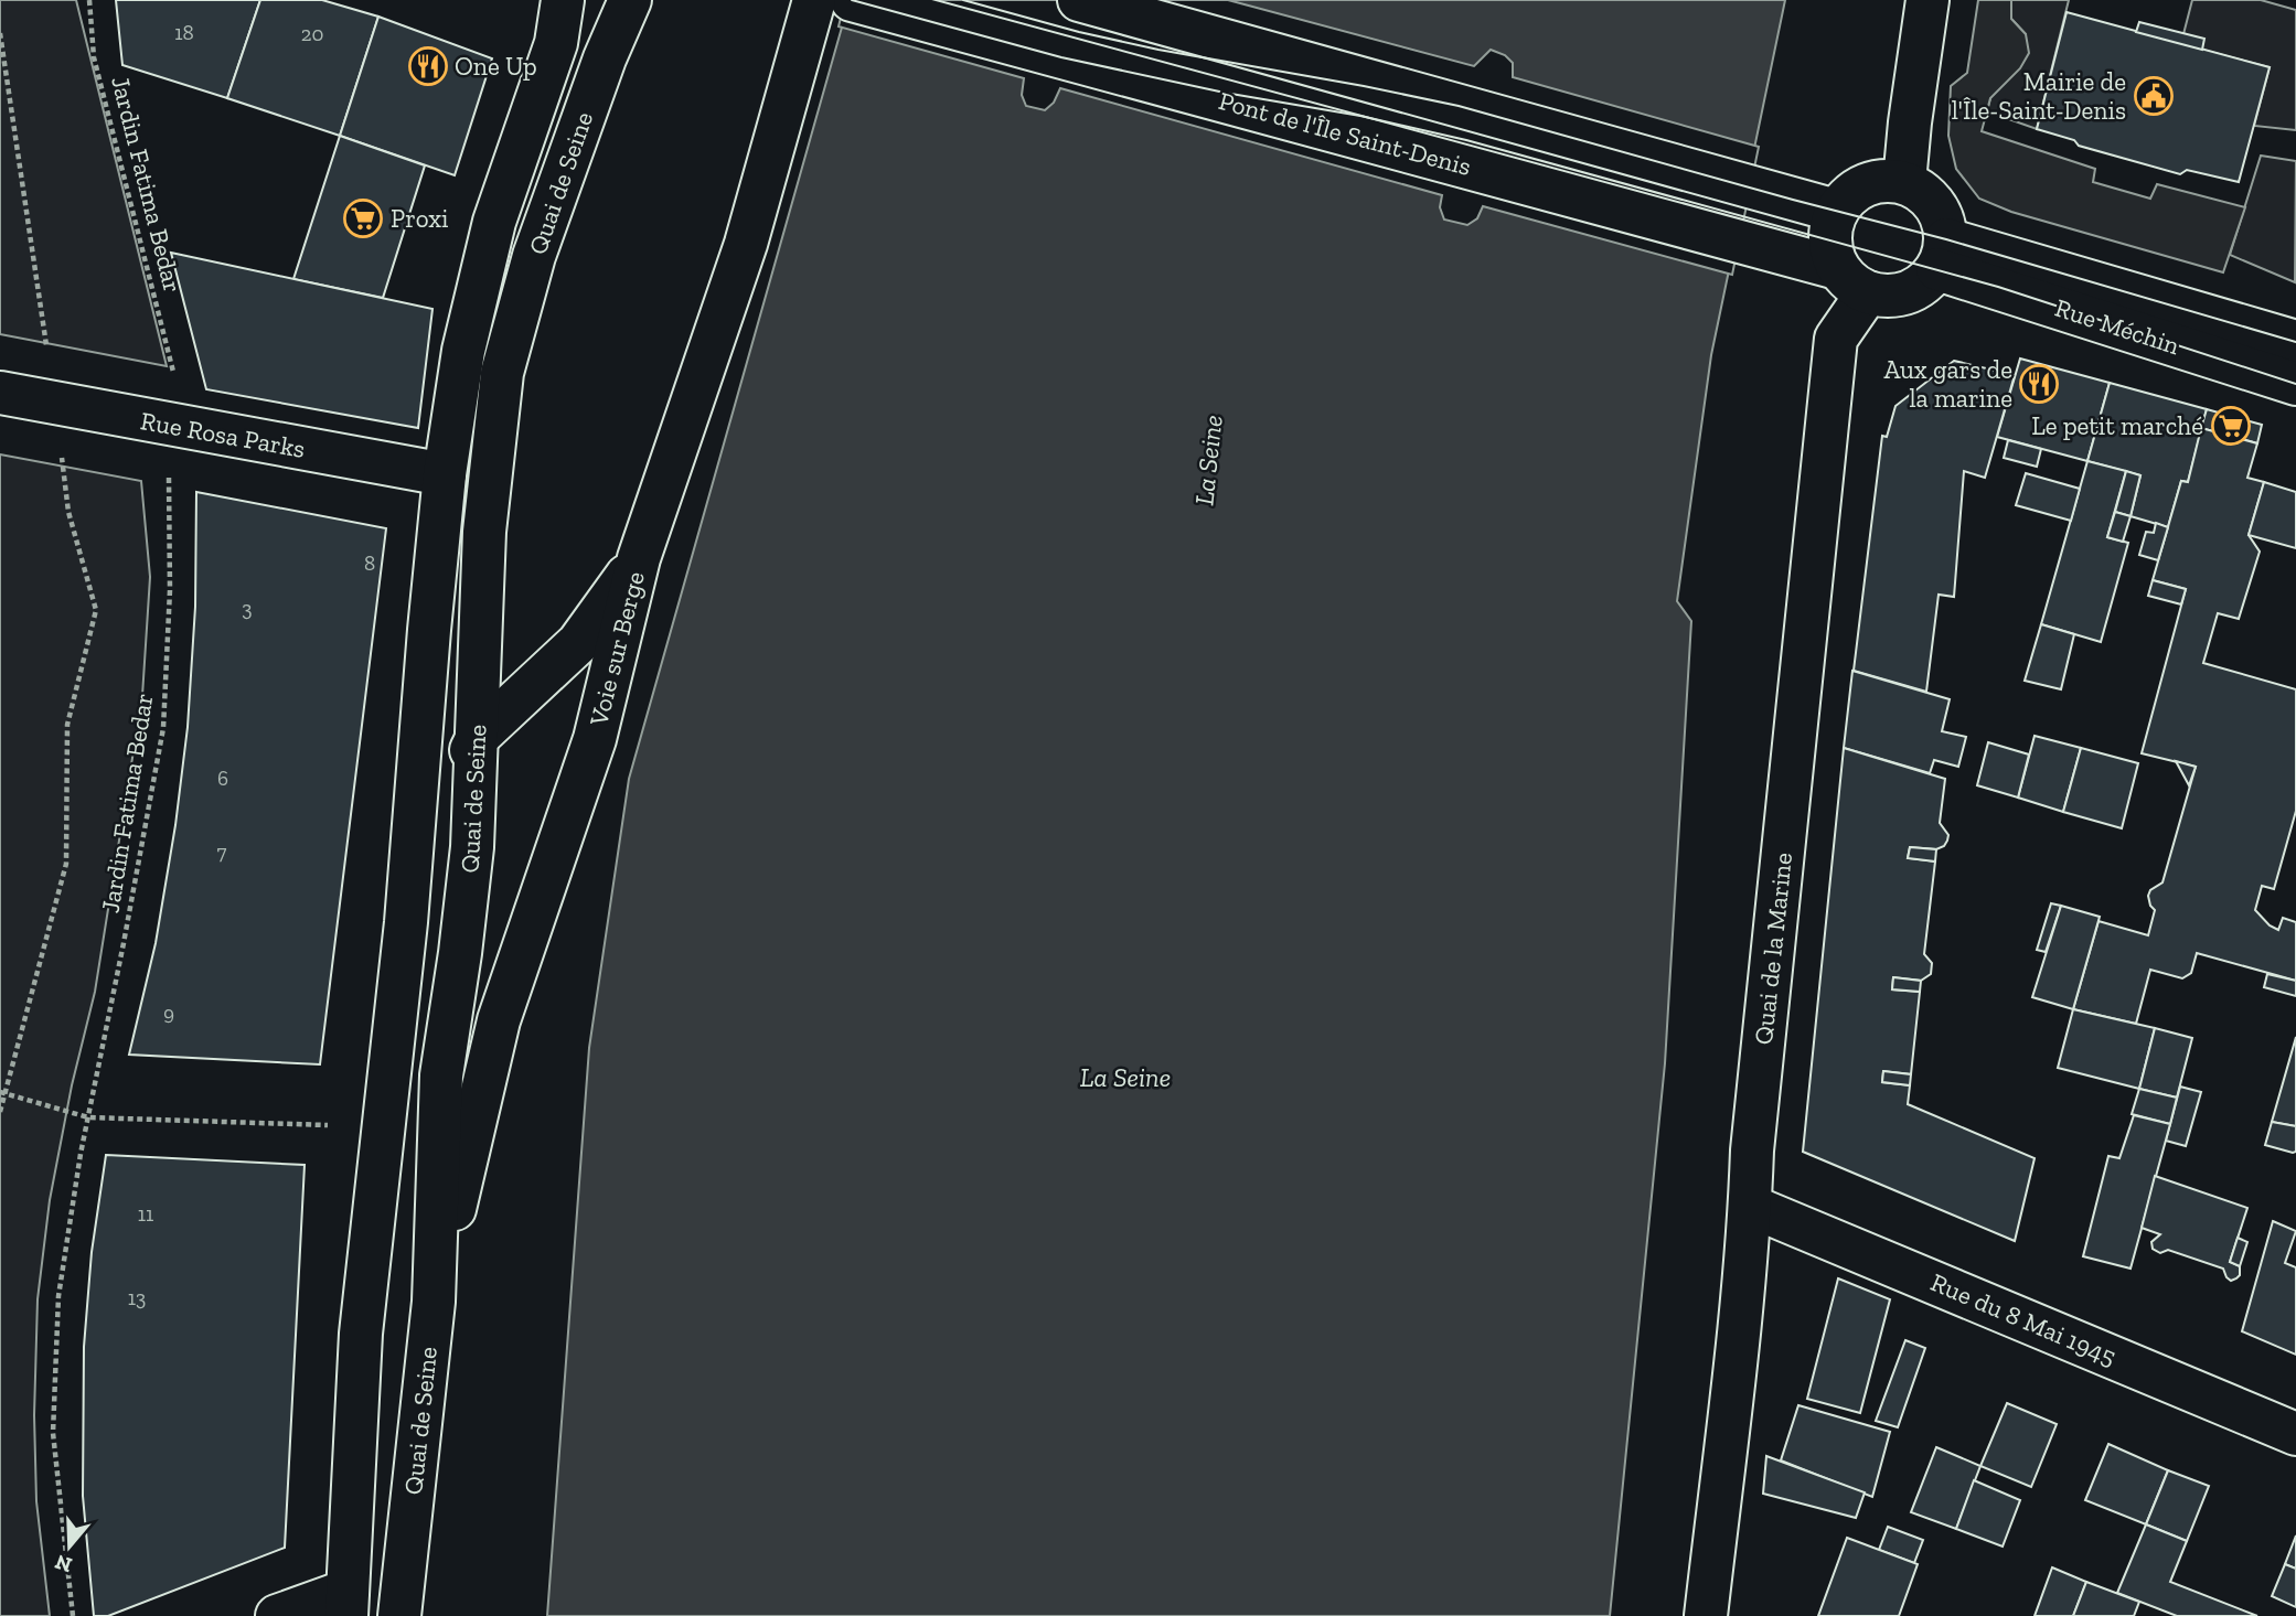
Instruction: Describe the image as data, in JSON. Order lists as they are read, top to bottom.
{
  "streets": {
    "main road": [
      "Pont de l'Île Saint-Denis",
      "Quai de Seine",
      "Rue Méchin",
      "Rue Rosa Parks",
      "Voie sur Berge",
      "Quai de la Marine",
      "Rue du 8 Mai 1945"
    ],
    "path": ["Jardin Fatima Bedar"]
  },
  "crossings": [
    ["Pont de l'Île Saint-Denis", "Rue Méchin"],
    ["Pont de l'Île Saint-Denis", "Quai de la Marine"],
    ["Quai de Seine", "Rue Rosa Parks"],
    ["Quai de Seine", "Voie sur Berge"],
    ["Jardin Fatima Bedar", "Rue Rosa Parks"],
    ["Rue Méchin", "Quai de la Marine"],
    ["Quai de la Marine", "Rue du 8 Mai 1945"]
  ],
  "water": ["La Seine"],
  "places": {
    "restaurant": ["One Up", "Aux gars de la marine"],
    "public building": ["Mairie de l'Île-Saint-Denis"],
    "supermarket": ["Proxi", "Le petit marché"]
  },
  "house_numbers": [
    "18",
    "20",
    "8",
    "3",
    "6",
    "7",
    "9",
    "11",
    "13"
  ],
  "north": "bottom"
}
